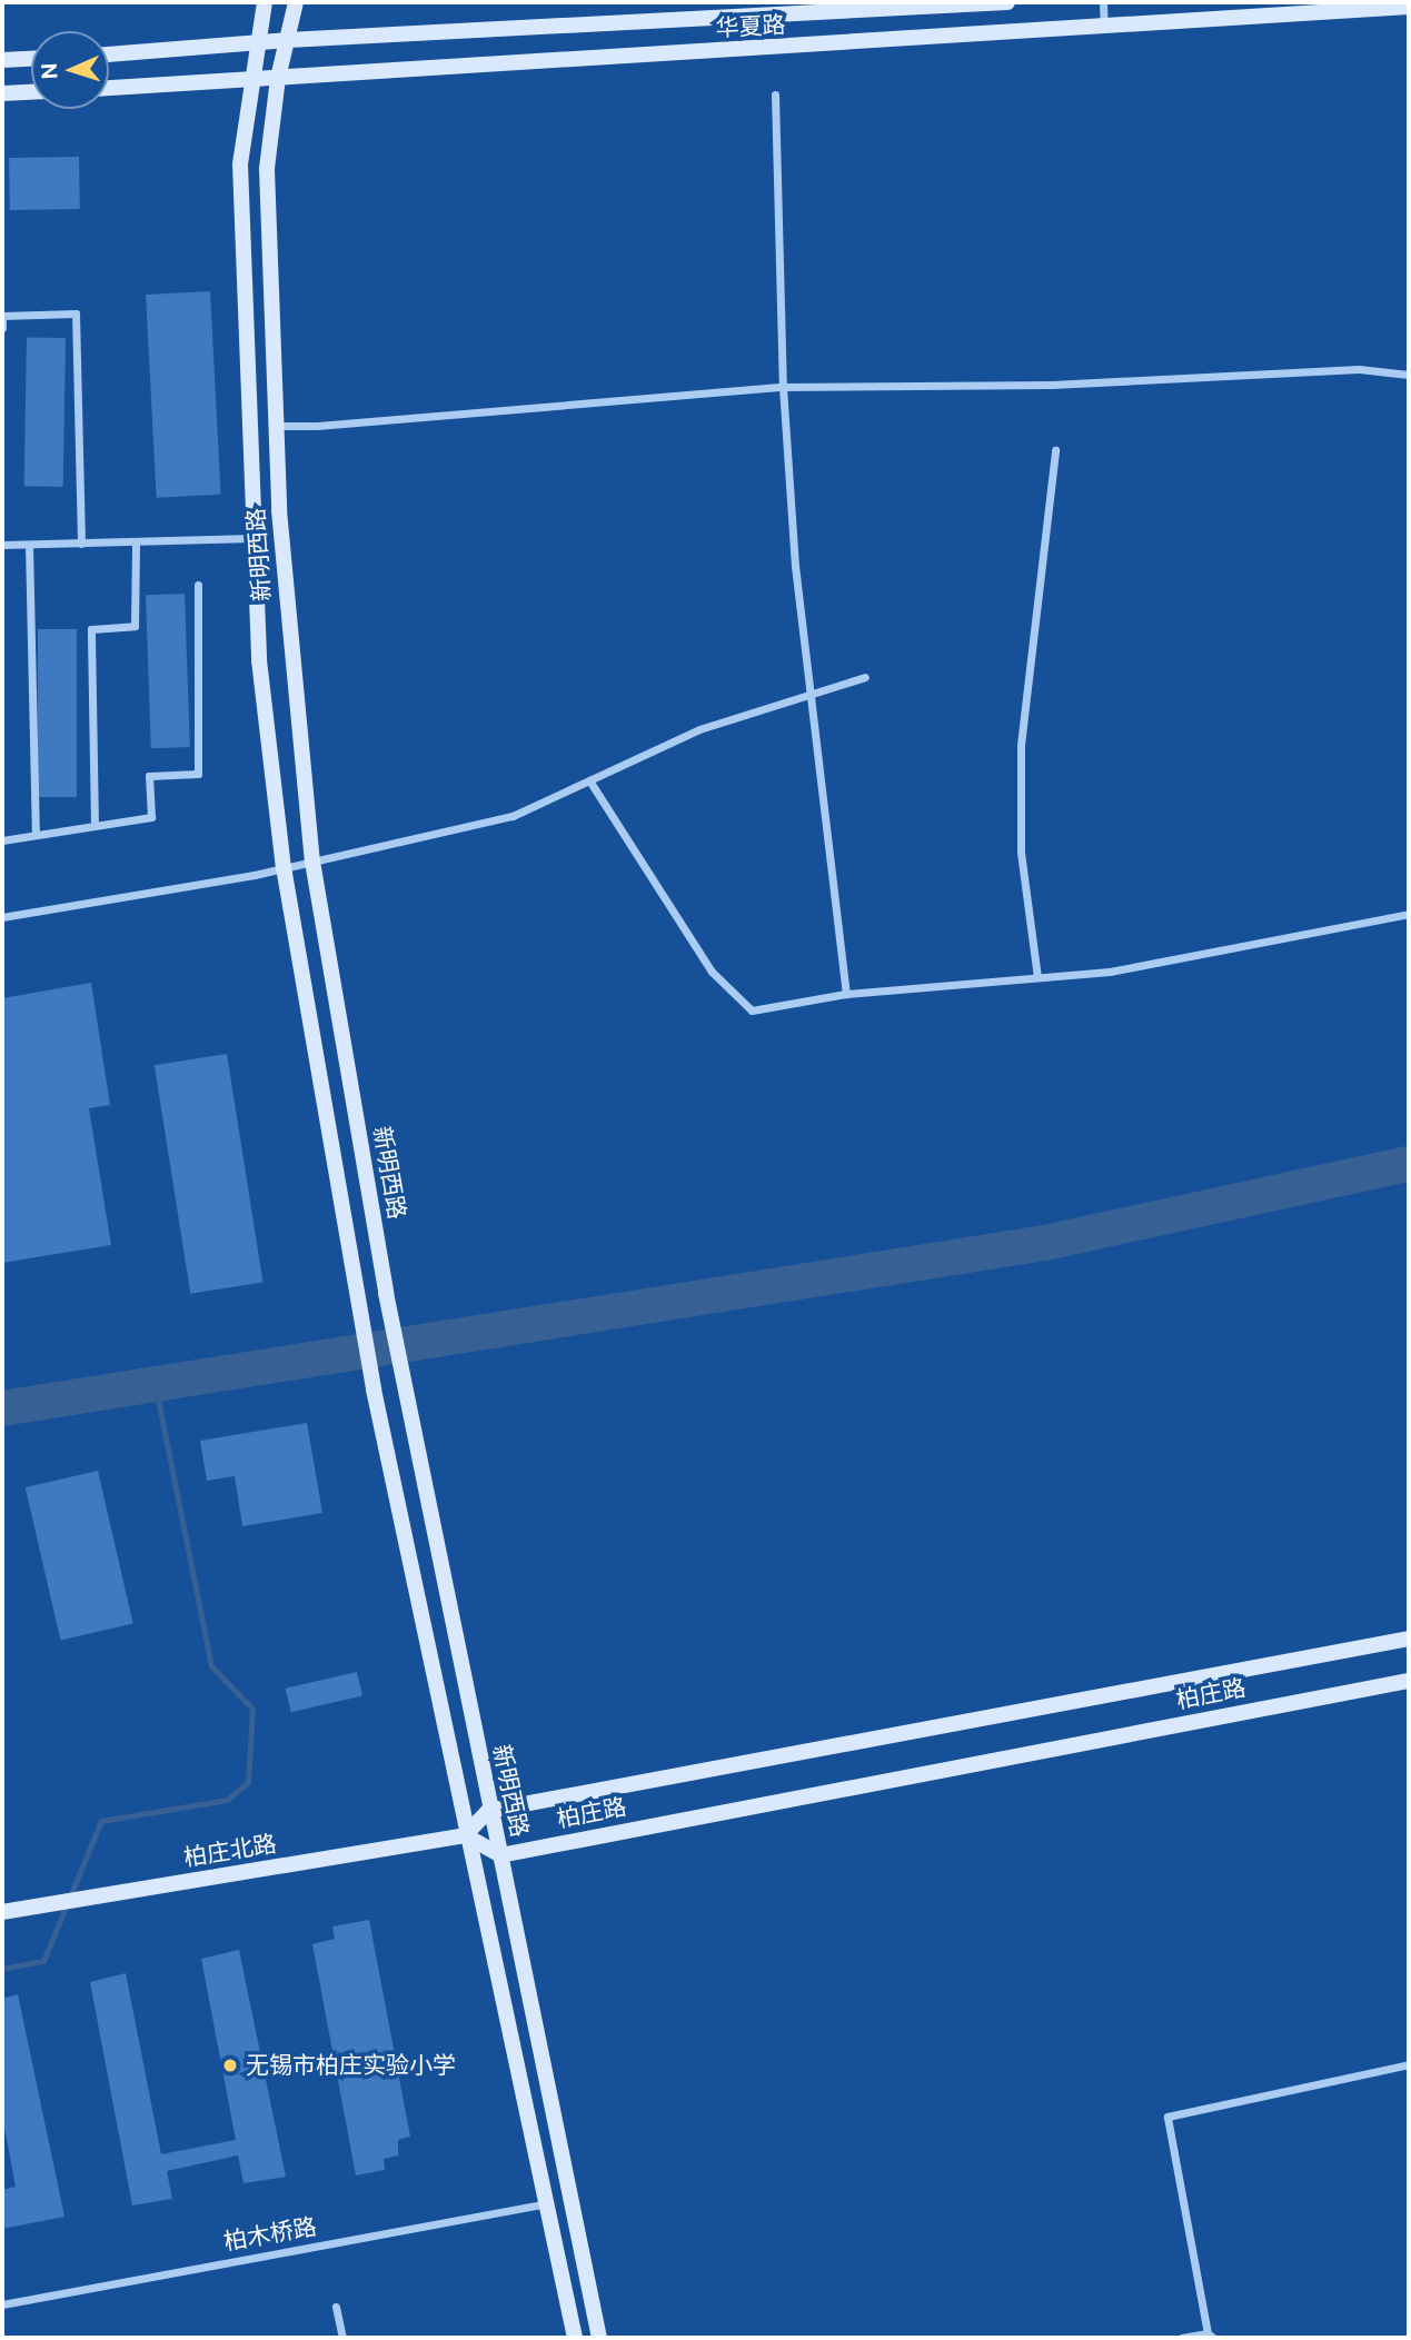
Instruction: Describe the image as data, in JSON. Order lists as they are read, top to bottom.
{
  "streets": {
    "street": [
      "华夏路",
      "新明西路",
      "柏庄路",
      "柏庄北路",
      "柏木桥路"
    ]
  },
  "crossings": [
    ["华夏路", "新明西路"],
    ["新明西路", "柏庄路"],
    ["新明西路", "柏庄北路"],
    ["新明西路", "柏木桥路"]
  ],
  "places": ["无锡市柏庄实验小学"],
  "north": "left"
}
